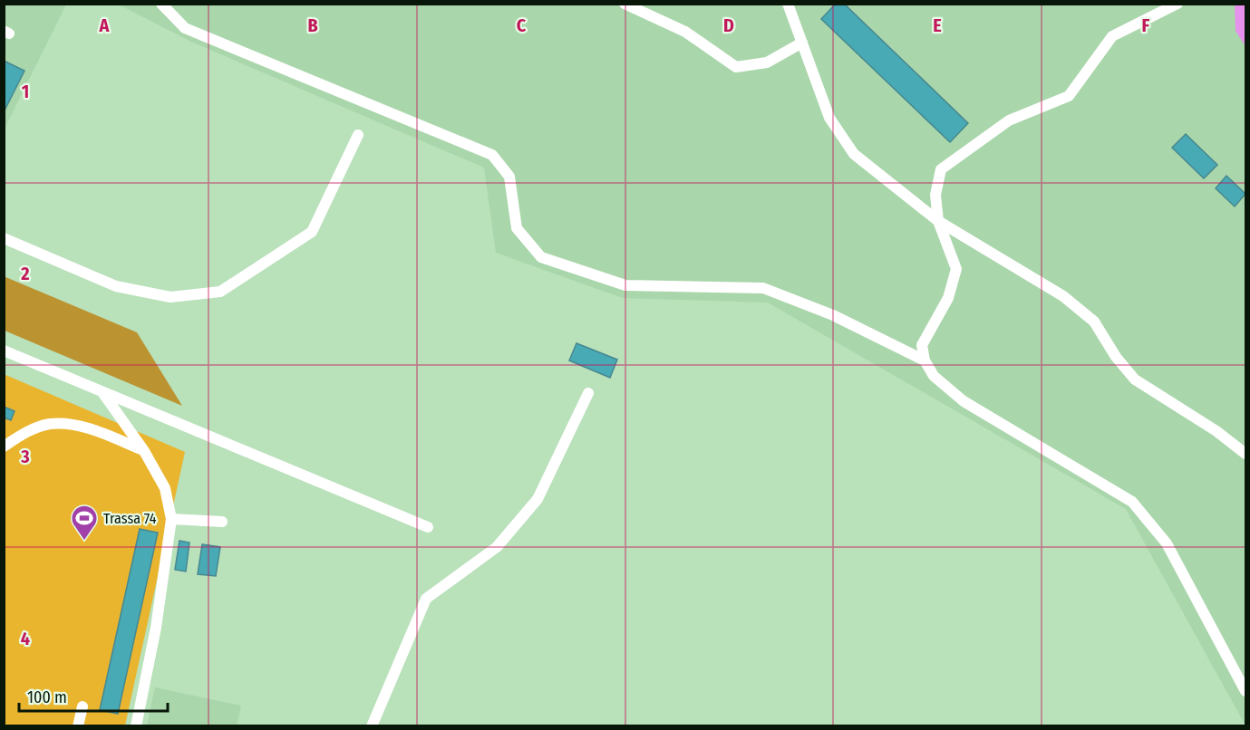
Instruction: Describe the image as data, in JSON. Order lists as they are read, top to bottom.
{
  "places": {
    "sports": ["Trassa 74"]
  },
  "scale_bar": "100 m",
  "grid": {
    "columns": [
      "A",
      "B",
      "C",
      "D",
      "E",
      "F"
    ],
    "rows": [
      "1",
      "2",
      "3",
      "4"
    ]
  }
}
